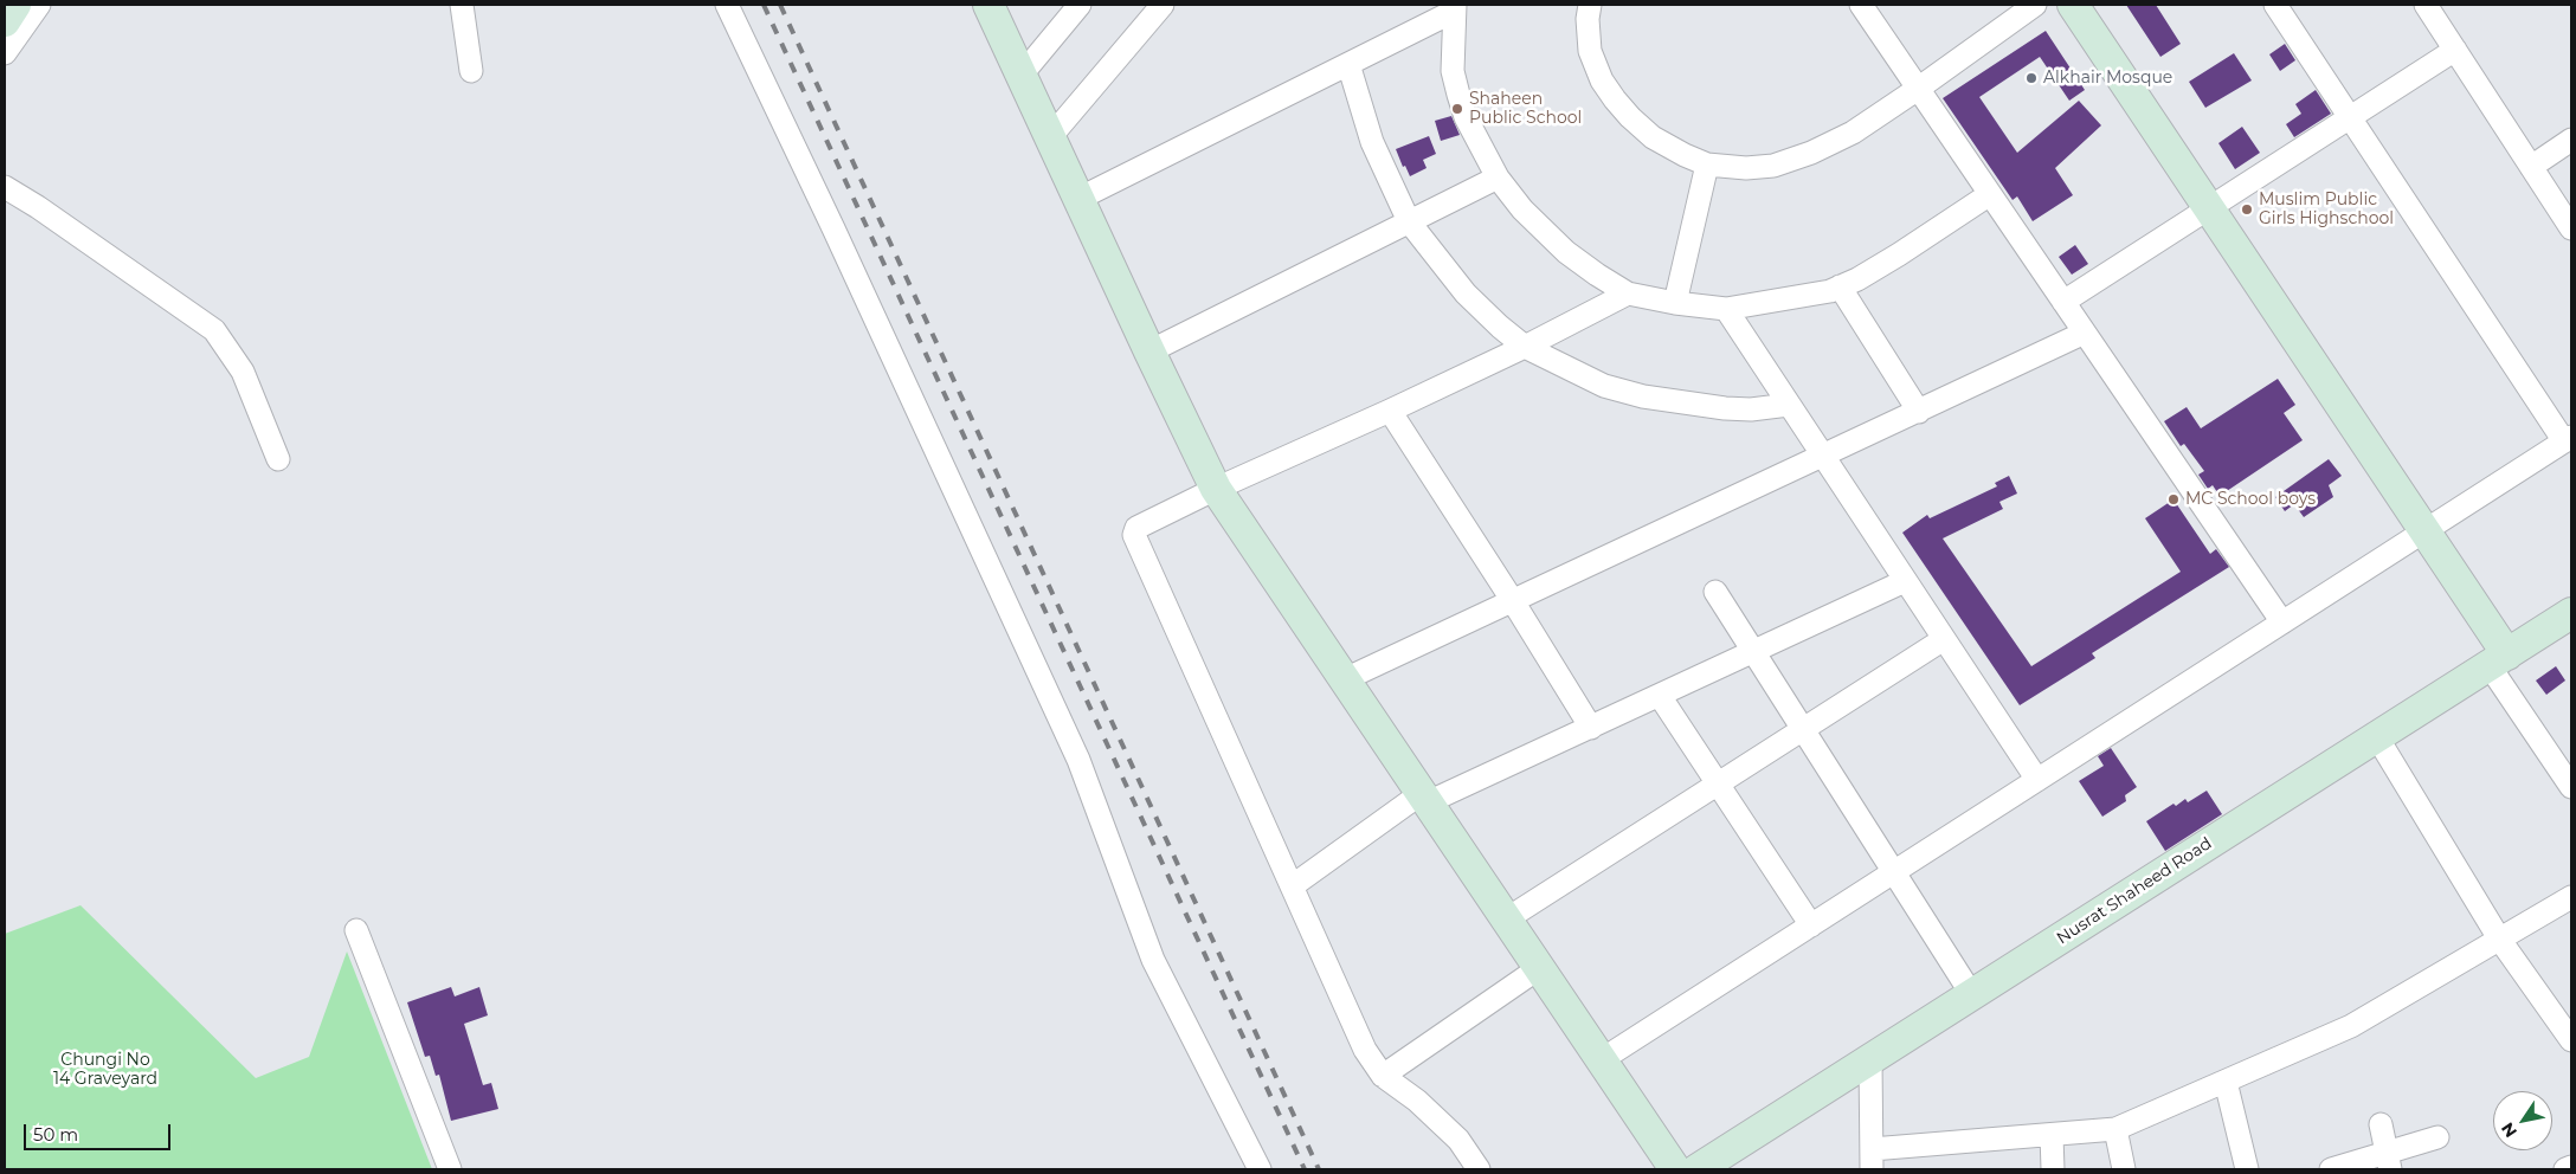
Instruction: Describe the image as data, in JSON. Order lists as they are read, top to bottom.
{
  "streets": {
    "street": ["Nusrat Shaheed Road"]
  },
  "parks": ["Chungi No 14 Graveyard"],
  "places": [
    "Alkhair Mosque",
    "Shaheen Public School",
    "Muslim Public Girls Highschool",
    "MC School boys"
  ],
  "scale_bar": "50 m",
  "north": "bottom left"
}
